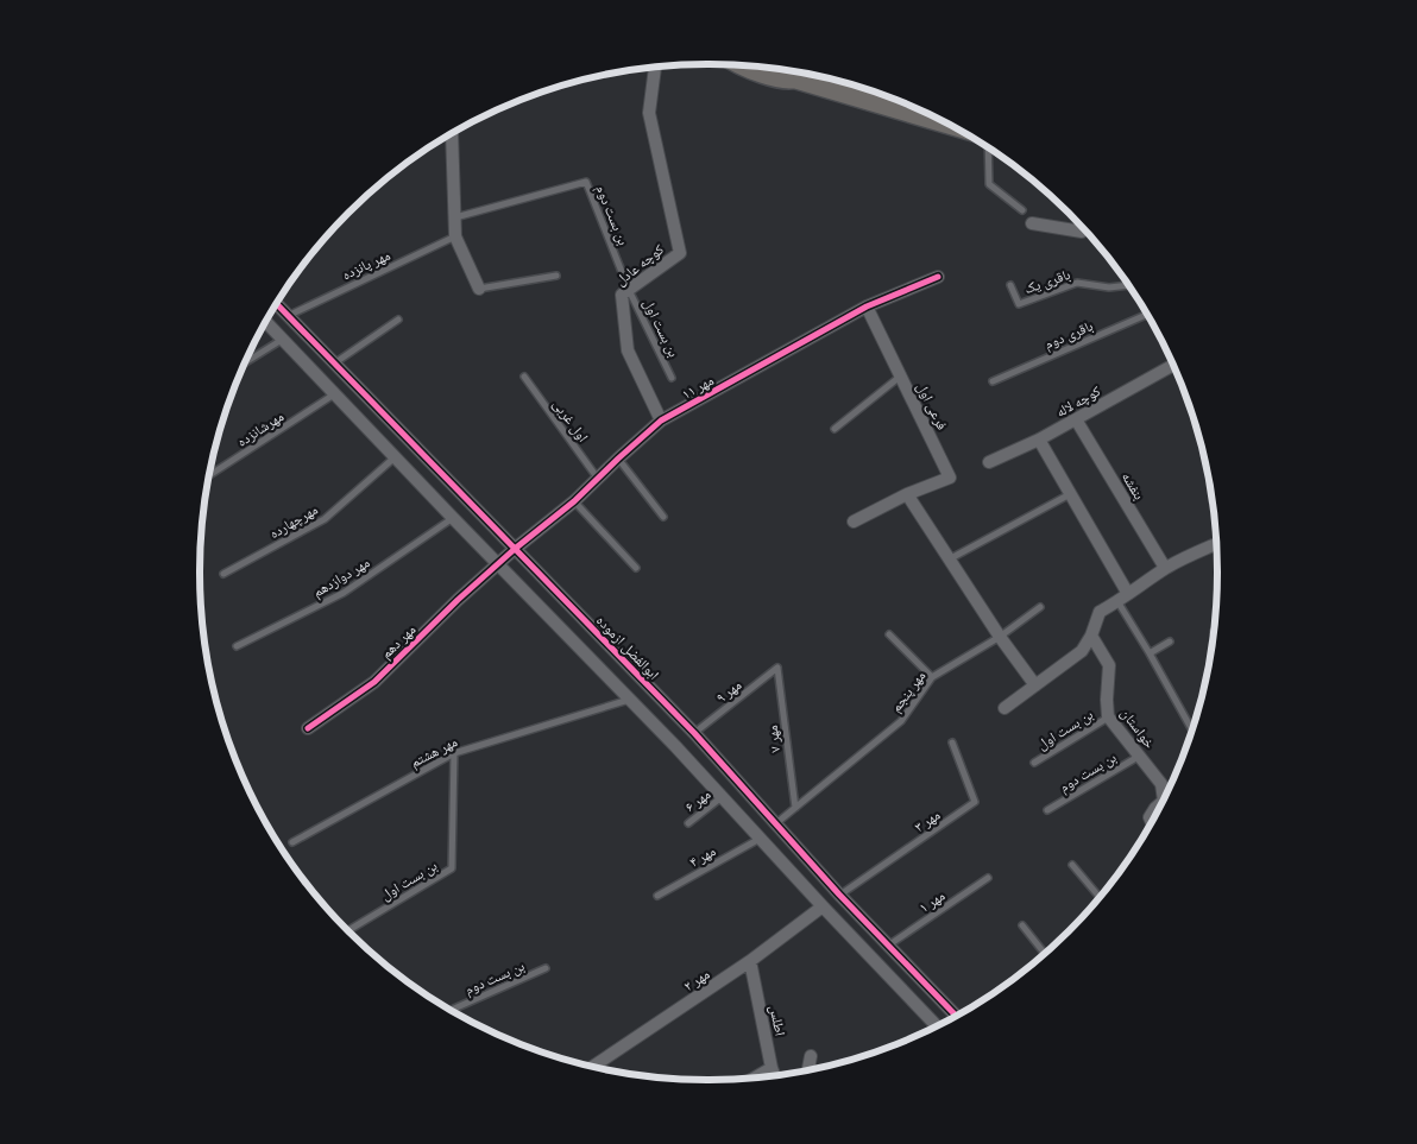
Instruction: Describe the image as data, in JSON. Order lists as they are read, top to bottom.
{
  "streets": {
    "street": [
      "کوچه عادل",
      "مهر ۱۱",
      "کوچه لاله",
      "فرعی اول",
      "بنفشه",
      "مهر دهم",
      "ابوالفضل ازموده",
      "خواستان",
      "مهر ۲",
      "اطلس"
    ],
    "lane": [
      "بن بست دوم",
      "مهر پانزده",
      "باقری یک",
      "بن بست اول",
      "باقری دوم",
      "اول غربی",
      "مهرشانزده",
      "مهرچهارده",
      "مهر دوازدهم",
      "مهر ۹",
      "مهر پنجم",
      "مهر ۷",
      "مهر هشتم",
      "مهر ۶",
      "مهر ۳",
      "مهر ۴",
      "مهر ۱"
    ]
  },
  "crossings": [
    ["بن بست دوم", "کوچه عادل"],
    ["بن بست دوم", "بن بست اول"],
    ["بن بست دوم", "خواستان"],
    ["مهر پانزده", "ابوالفضل ازموده"],
    ["کوچه عادل", "بن بست اول"],
    ["کوچه عادل", "مهر ۱۱"],
    ["بن بست اول", "خواستان"],
    ["بن بست اول", "مهر هشتم"],
    ["مهر ۱۱", "فرعی اول"],
    ["مهر ۱۱", "اول غربی"],
    ["مهر ۱۱", "مهر دهم"],
    ["مهر ۱۱", "ابوالفضل ازموده"],
    ["کوچه لاله", "بنفشه"],
    ["ابوالفضل ازموده", "مهر ۹"],
    ["ابوالفضل ازموده", "مهر پنجم"],
    ["ابوالفضل ازموده", "مهر ۳"],
    ["ابوالفضل ازموده", "مهر ۱"],
    ["مهر ۹", "مهر ۷"],
    ["مهر پنجم", "مهر ۷"],
    ["مهر ۲", "اطلس"]
  ]
}
